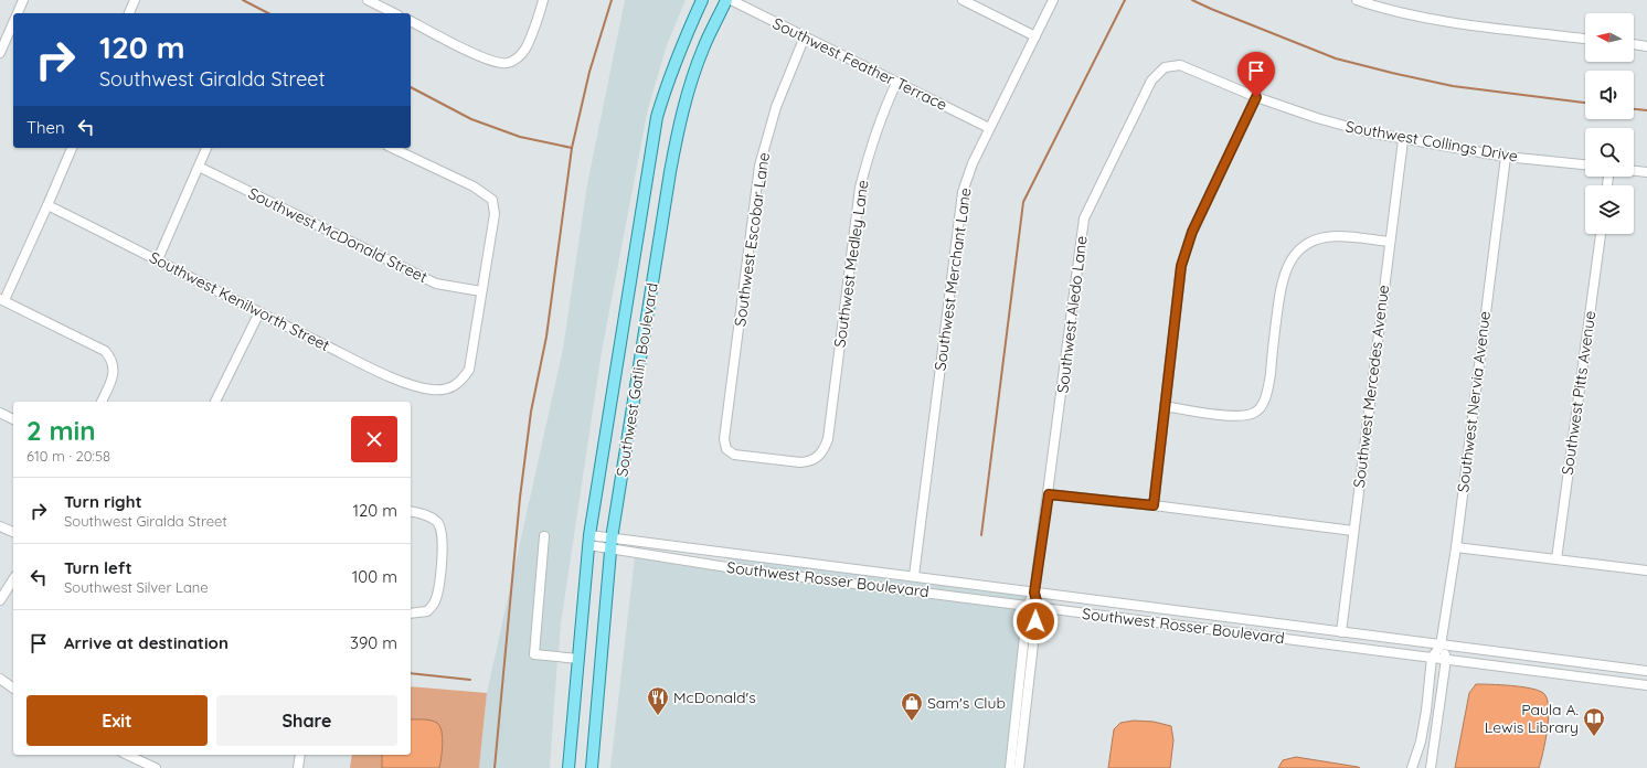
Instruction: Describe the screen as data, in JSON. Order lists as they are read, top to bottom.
{
  "streets": {
    "main road": ["Southwest Gatlin Boulevard"],
    "street": [
      "Southwest Feather Terrace",
      "Southwest Collings Drive",
      "Southwest McDonald Street",
      "Southwest Escobar Lane",
      "Southwest Medley Lane",
      "Southwest Merchant Lane",
      "Southwest Kenilworth Street",
      "Southwest Aledo Lane",
      "Southwest Mercedes Avenue",
      "Southwest Pitts Avenue",
      "Southwest Nervia Avenue",
      "Southwest Rosser Boulevard"
    ]
  },
  "crossings": [
    ["Southwest Feather Terrace", "Southwest Escobar Lane"],
    ["Southwest Feather Terrace", "Southwest Medley Lane"],
    ["Southwest Feather Terrace", "Southwest Merchant Lane"],
    ["Southwest Collings Drive", "Southwest Aledo Lane"],
    ["Southwest Collings Drive", "Southwest Mercedes Avenue"],
    ["Southwest Collings Drive", "Southwest Nervia Avenue"],
    ["Southwest McDonald Street", "Southwest Kenilworth Street"],
    ["Southwest Escobar Lane", "Southwest Medley Lane"],
    ["Southwest Merchant Lane", "Southwest Rosser Boulevard"],
    ["Southwest Aledo Lane", "Southwest Rosser Boulevard"],
    ["Southwest Gatlin Boulevard", "Southwest Rosser Boulevard"],
    ["Southwest Mercedes Avenue", "Southwest Rosser Boulevard"],
    ["Southwest Nervia Avenue", "Southwest Rosser Boulevard"]
  ],
  "places": {
    "restaurant": ["McDonald's"],
    "shop": ["Sam's Club"],
    "library": ["Paula A. Lewis Library"]
  },
  "north": "left",
  "page": {
    "turn": ["120 m", "Southwest Giralda Street"],
    "then": "Then",
    "heading": ["2 min", "610 m · 20:58"],
    "list": [
      {
        "name": "Turn right",
        "note": "Southwest Giralda Street",
        "value": "120 m"
      },
      {
        "name": "Turn left",
        "note": "Southwest Silver Lane",
        "value": "100 m"
      },
      {
        "name": "Arrive at destination",
        "value": "390 m"
      }
    ],
    "buttons": ["Exit", "Share"]
  }
}
